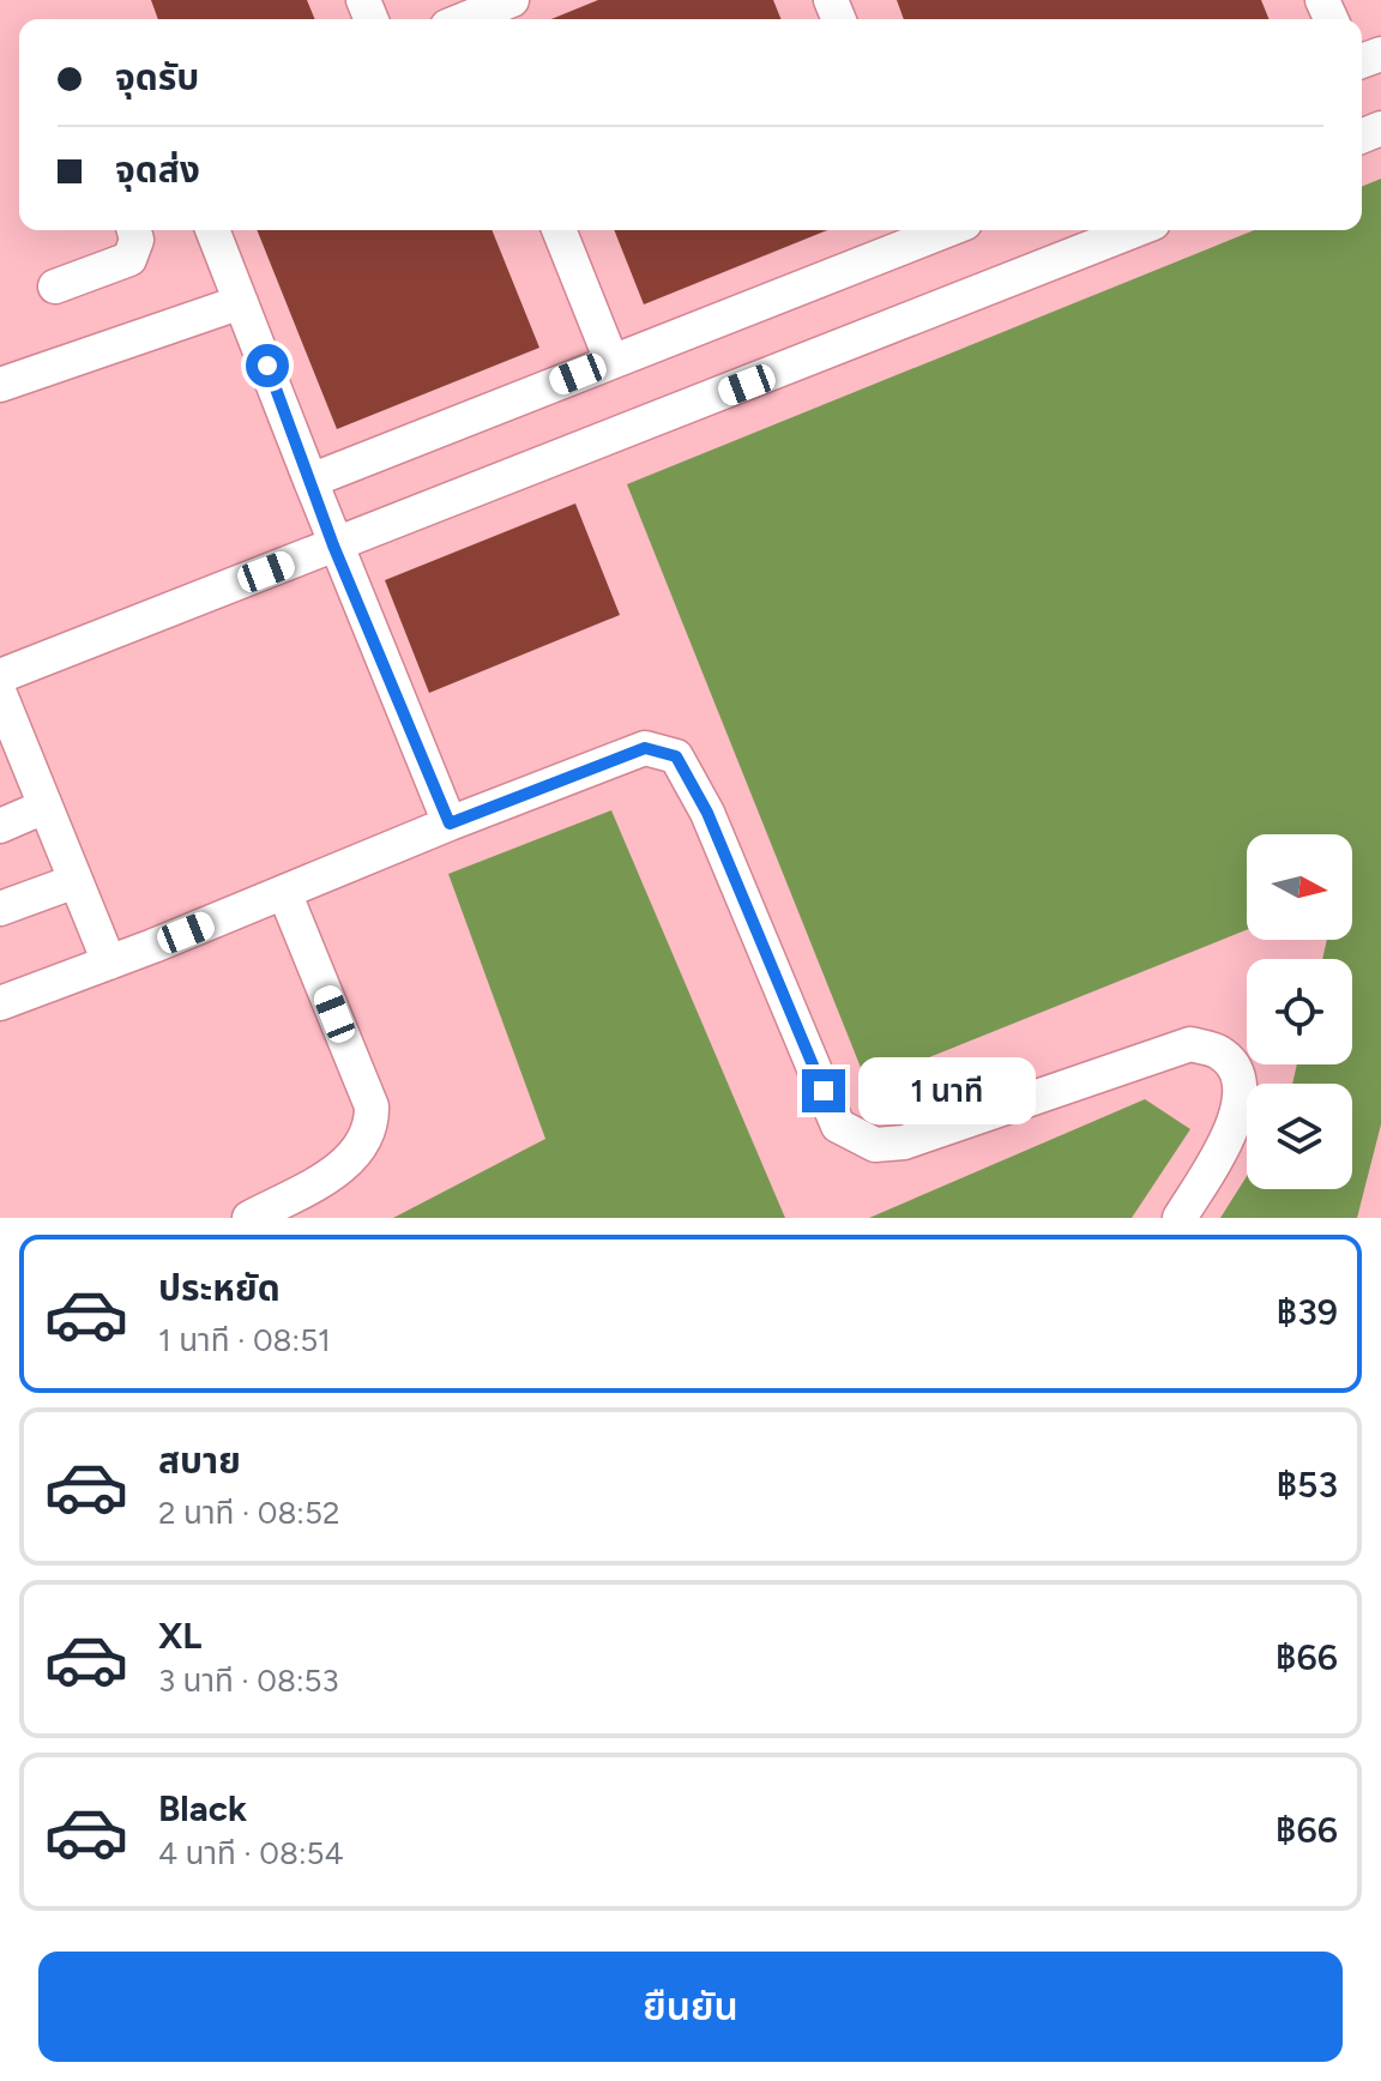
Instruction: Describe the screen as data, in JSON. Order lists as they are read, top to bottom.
{
  "north": "right",
  "page": {
    "banner": ["จุดรับ", "จุดส่ง"],
    "bubble": "1 นาที",
    "list": [
      {
        "name": "ประหยัด",
        "note": "1 นาที · 08:51",
        "value": "฿39"
      },
      {
        "name": "สบาย",
        "note": "2 นาที · 08:52",
        "value": "฿53"
      },
      {
        "name": "XL",
        "note": "3 นาที · 08:53",
        "value": "฿66"
      },
      {
        "name": "Black",
        "note": "4 นาที · 08:54",
        "value": "฿66"
      }
    ],
    "buttons": "ยืนยัน"
  }
}
